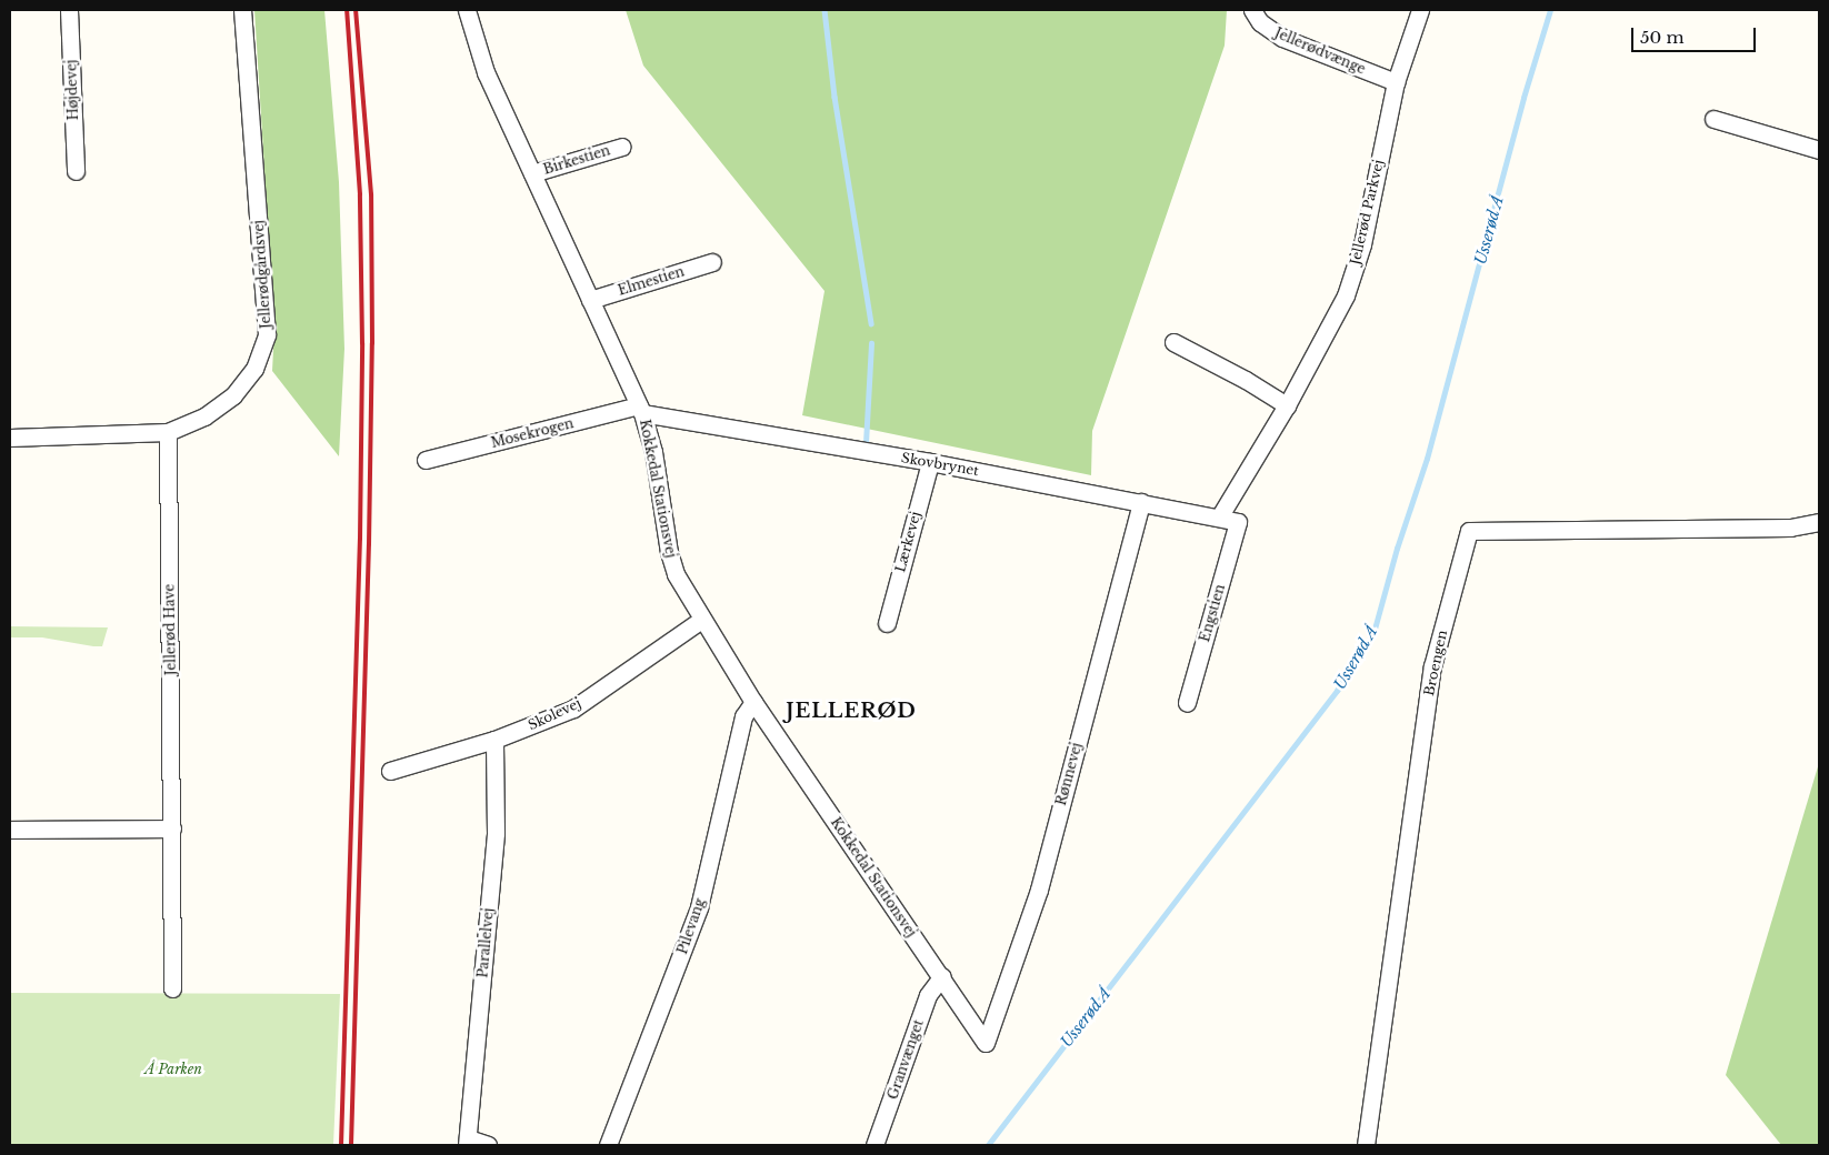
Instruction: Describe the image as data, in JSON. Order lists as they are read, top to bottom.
{
  "streets": {
    "street": [
      "Jellerødvænge",
      "Højdevej",
      "Birkestien",
      "Jellerød Parkvej",
      "Jellerødgårdsvej",
      "Elmestien",
      "Mosekrogen",
      "Skovbrynet",
      "Kokkedal Stationsvej",
      "Lærkevej",
      "Engstien",
      "Jellerød Have",
      "Broengen",
      "Skolevej",
      "Rønnevej",
      "Pilevang",
      "Parallelvej",
      "Granvænget"
    ]
  },
  "crossings": [
    ["Jellerødvænge", "Jellerød Parkvej"],
    ["Birkestien", "Kokkedal Stationsvej"],
    ["Jellerød Parkvej", "Skovbrynet"],
    ["Jellerødgårdsvej", "Jellerød Have"],
    ["Elmestien", "Kokkedal Stationsvej"],
    ["Mosekrogen", "Skovbrynet"],
    ["Mosekrogen", "Kokkedal Stationsvej"],
    ["Skovbrynet", "Kokkedal Stationsvej"],
    ["Skovbrynet", "Lærkevej"],
    ["Skovbrynet", "Engstien"],
    ["Skovbrynet", "Rønnevej"],
    ["Kokkedal Stationsvej", "Skolevej"],
    ["Kokkedal Stationsvej", "Rønnevej"],
    ["Kokkedal Stationsvej", "Pilevang"],
    ["Kokkedal Stationsvej", "Granvænget"],
    ["Skolevej", "Parallelvej"]
  ],
  "districts": ["JELLERØD"],
  "water": ["Usserød Å"],
  "parks": ["Å Parken"],
  "scale_bar": "50 m"
}
